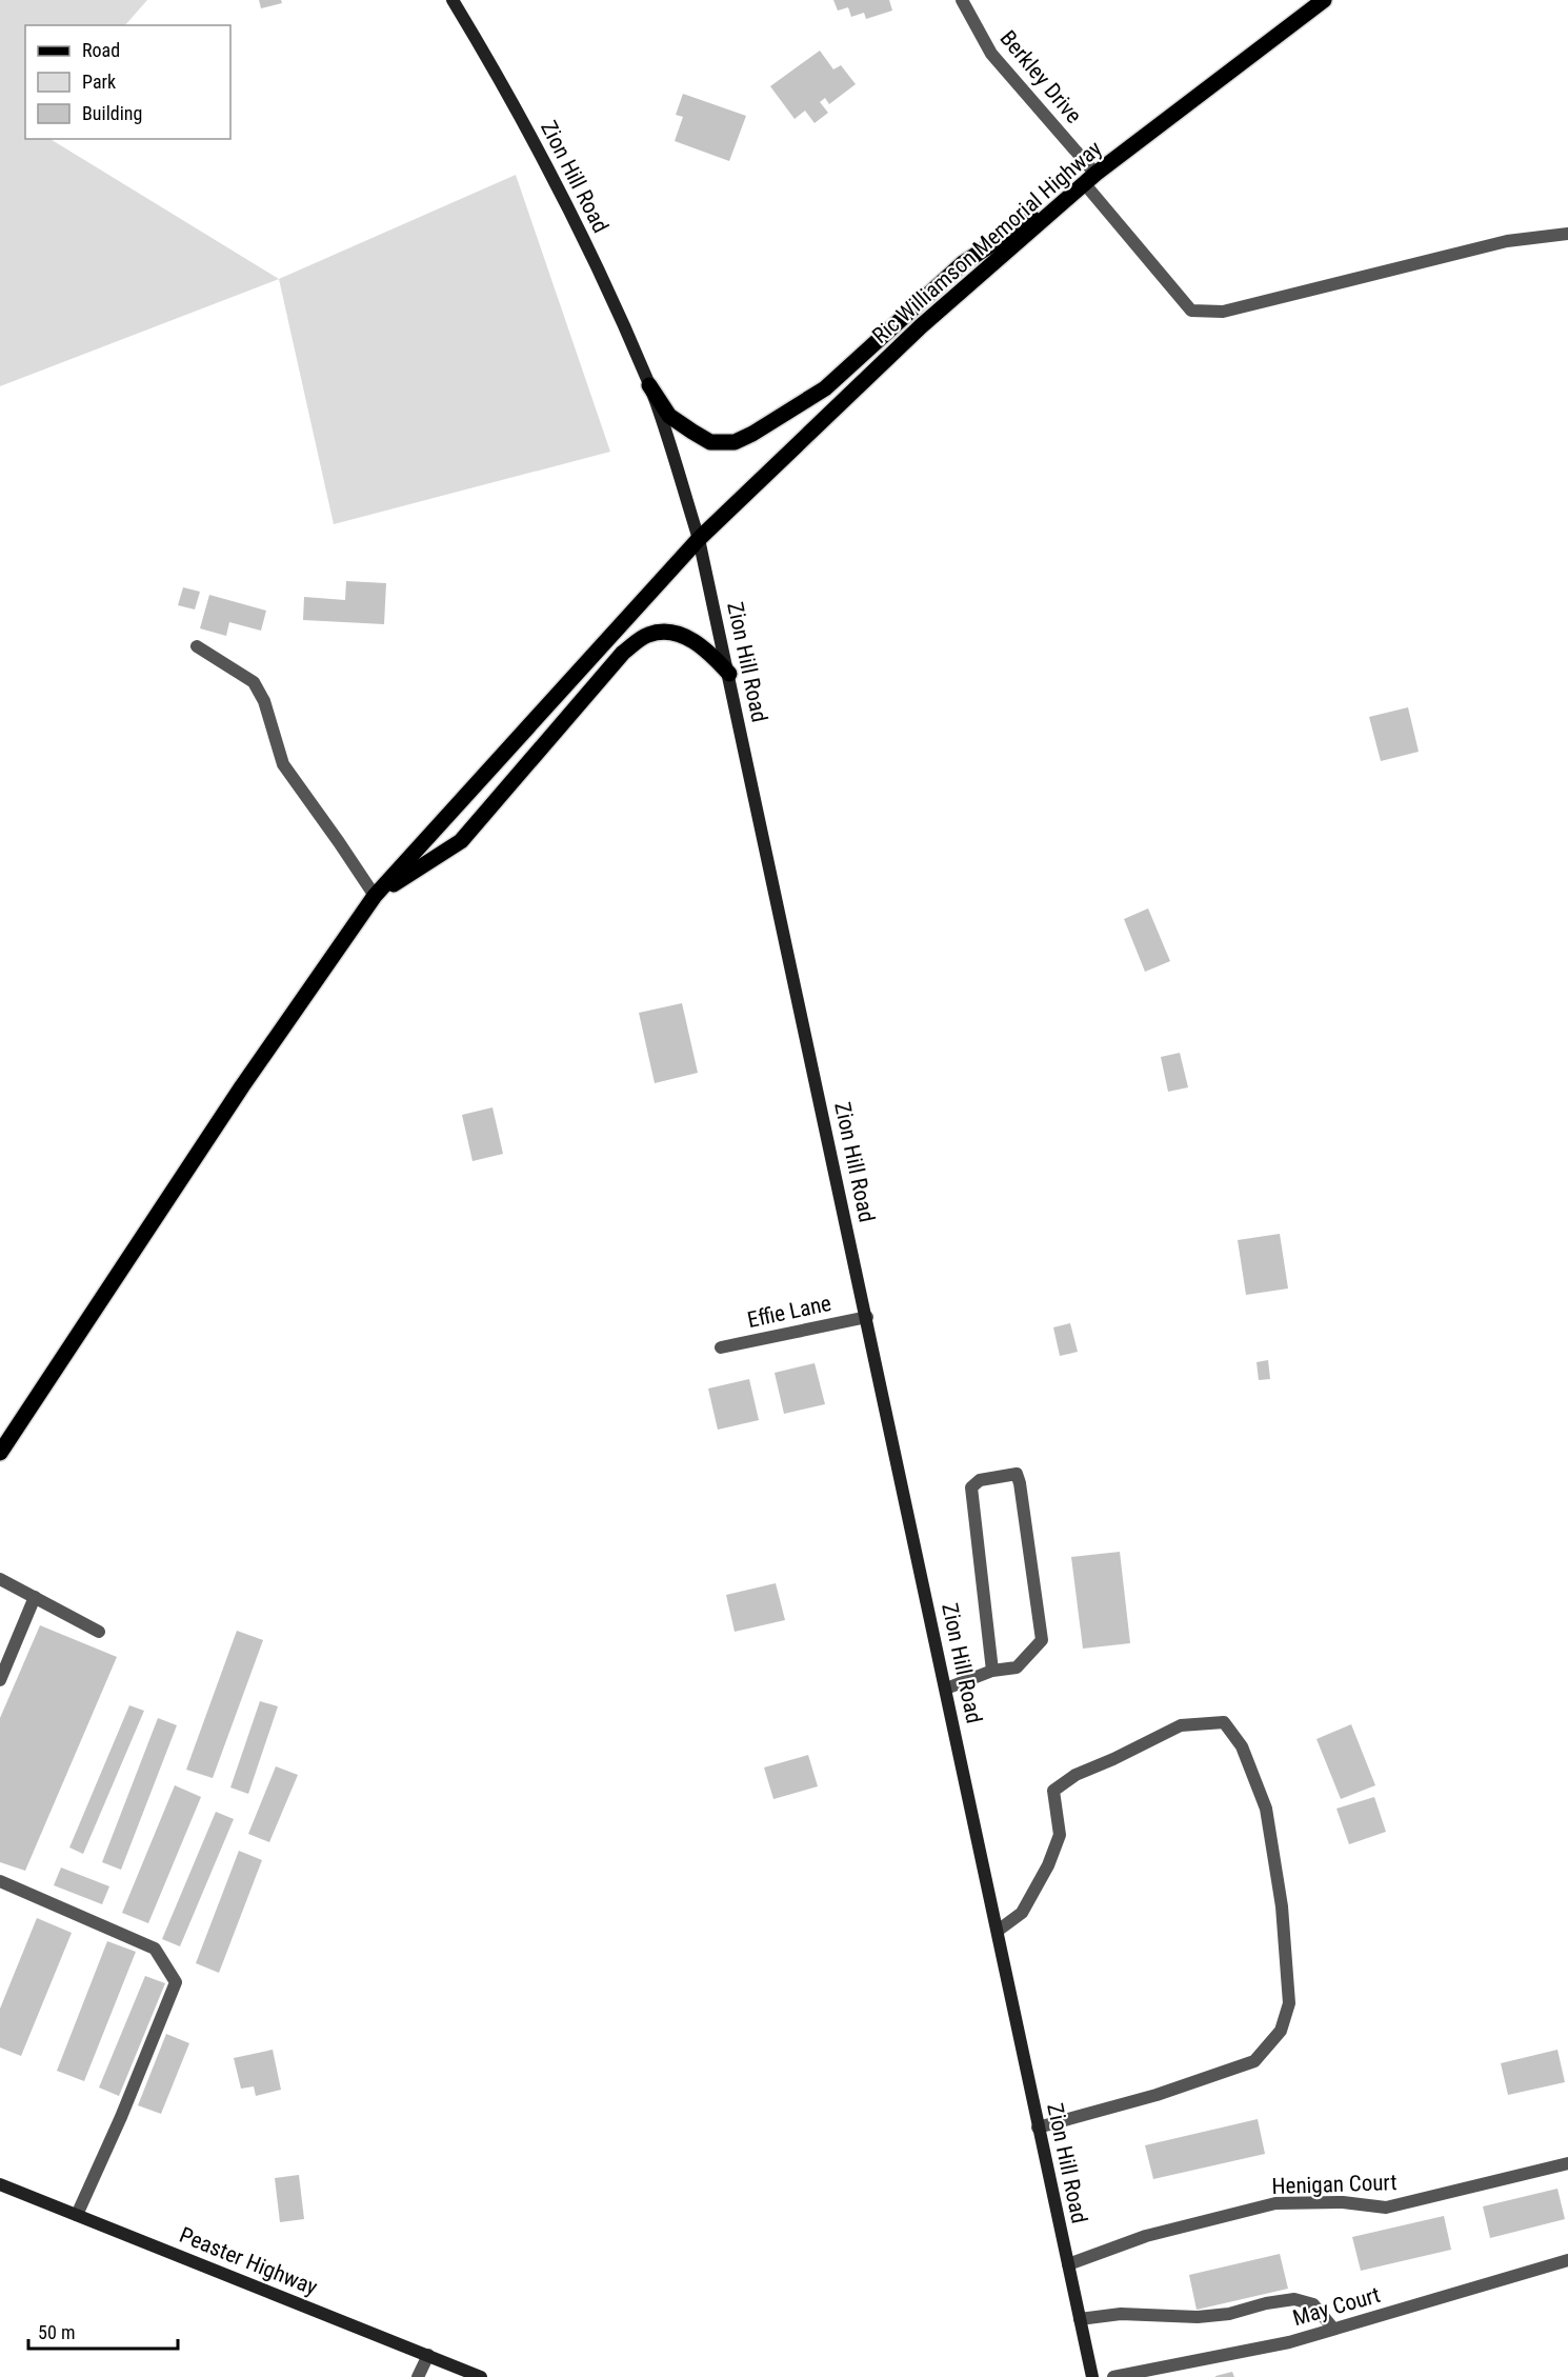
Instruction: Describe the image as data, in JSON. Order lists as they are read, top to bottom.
{
  "streets": {
    "main road": ["Zion Hill Road", "Ric Williamson Memorial Highway", "Peaster Highway"],
    "street": [
      "Berkley Drive",
      "Effie Lane",
      "Henigan Court",
      "May Court"
    ]
  },
  "crossings": [
    ["Berkley Drive", "Ric Williamson Memorial Highway"],
    ["Zion Hill Road", "Ric Williamson Memorial Highway"],
    ["Zion Hill Road", "Effie Lane"],
    ["Zion Hill Road", "Henigan Court"]
  ],
  "legend": ["Road", "Park", "Building"],
  "scale_bar": "50 m"
}
